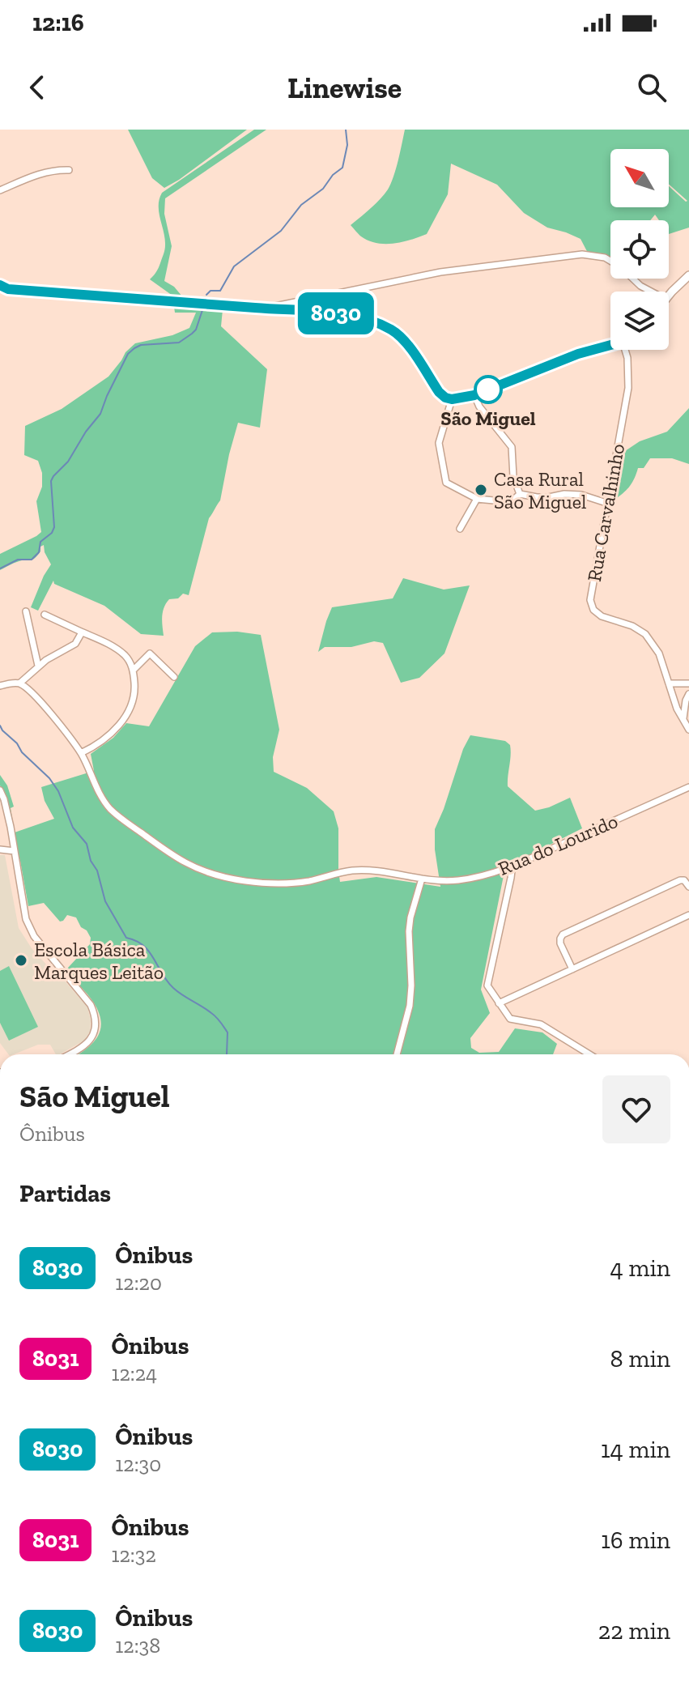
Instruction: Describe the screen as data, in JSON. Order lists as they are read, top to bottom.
{
  "streets": {
    "street": ["Rua Carvalhinho", "Rua do Lourido"]
  },
  "places": ["São Miguel", "Casa Rural São Miguel", "Escola Básica Marques Leitão"],
  "lines": ["bus line 8030"],
  "north": "top left",
  "page": {
    "status": "12:16",
    "header": "Linewise",
    "on_map": "8030",
    "heading": [
      ["São Miguel", "Ônibus"],
      "Partidas"
    ],
    "list": [
      {
        "mark": "8030",
        "name": "Ônibus",
        "note": "12:20",
        "value": "4 min"
      },
      {
        "mark": "8031",
        "name": "Ônibus",
        "note": "12:24",
        "value": "8 min"
      },
      {
        "mark": "8030",
        "name": "Ônibus",
        "note": "12:30",
        "value": "14 min"
      },
      {
        "mark": "8031",
        "name": "Ônibus",
        "note": "12:32",
        "value": "16 min"
      },
      {
        "mark": "8030",
        "name": "Ônibus",
        "note": "12:38",
        "value": "22 min"
      }
    ]
  }
}
